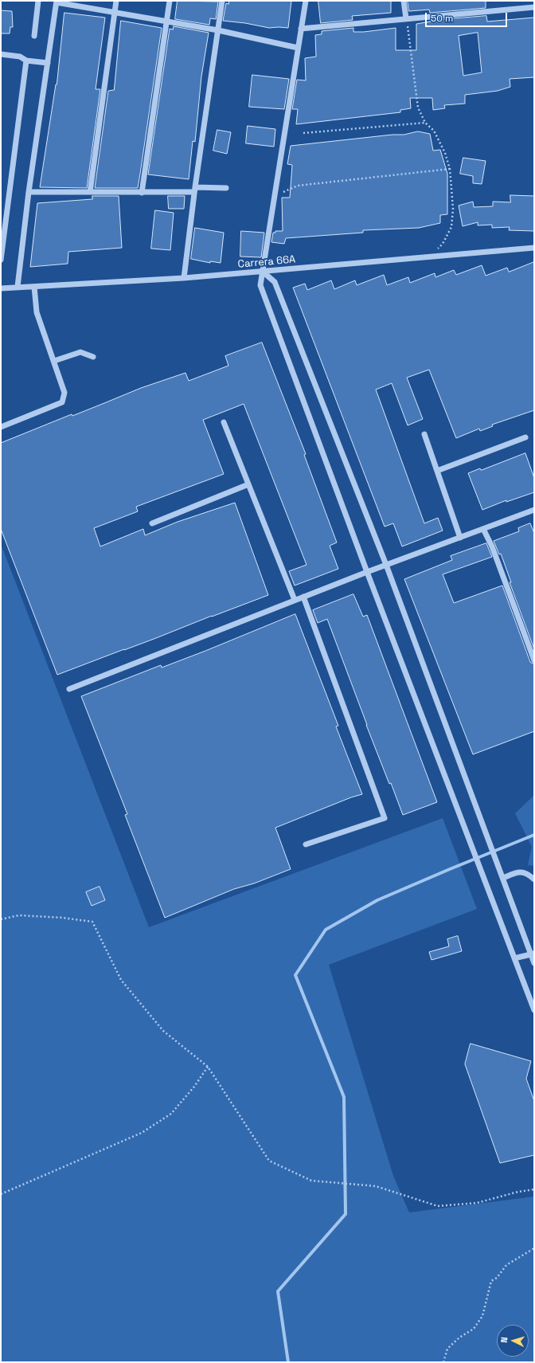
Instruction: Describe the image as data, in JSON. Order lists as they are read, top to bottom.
{
  "streets": {
    "street": ["Carrera 66A"]
  },
  "scale_bar": "50 m",
  "north": "left"
}
